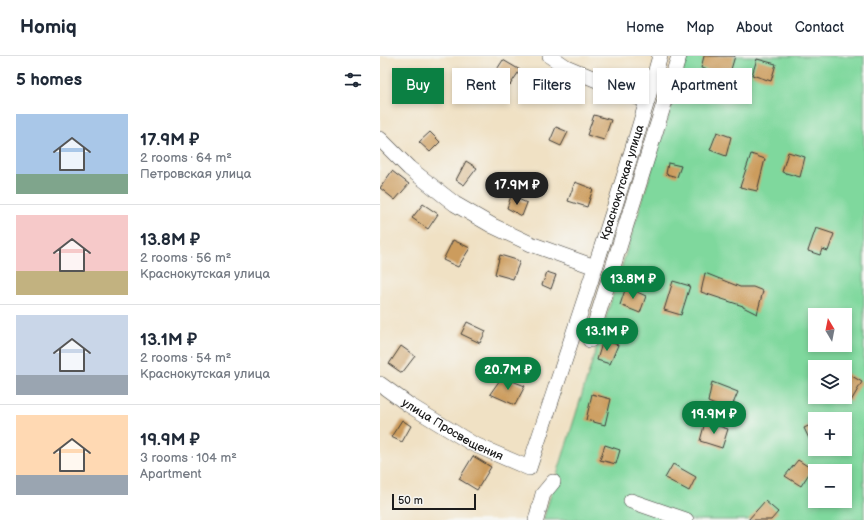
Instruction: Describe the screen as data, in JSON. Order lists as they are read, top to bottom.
{
  "streets": {
    "street": ["Краснокутская улица", "улица Просвещения"]
  },
  "crossings": [
    ["Краснокутская улица", "улица Просвещения"]
  ],
  "scale_bar": "50 m",
  "north": "top",
  "page": {
    "header": "Homiq",
    "nav": [
      "Home",
      "Map",
      "About",
      "Contact"
    ],
    "heading": "5 homes",
    "chip": [
      "Buy",
      "Rent",
      "Filters",
      "New",
      "Apartment"
    ],
    "list": [
      {
        "name": "17.9M ₽",
        "note": "2 rooms · 64 m² · Петровская улица"
      },
      {
        "name": "13.8M ₽",
        "note": "2 rooms · 56 m² · Краснокутская улица"
      },
      {
        "name": "13.1M ₽",
        "note": "2 rooms · 54 m² · Краснокутская улица"
      },
      {
        "name": "19.9M ₽",
        "note": "3 rooms · 104 m² · Apartment"
      }
    ],
    "price": [
      "17.9M ₽",
      "13.8M ₽",
      "13.1M ₽",
      "20.7M ₽",
      "19.9M ₽"
    ],
    "map_buttons": ["+", "−"],
    "scale": "50 m"
  }
}
